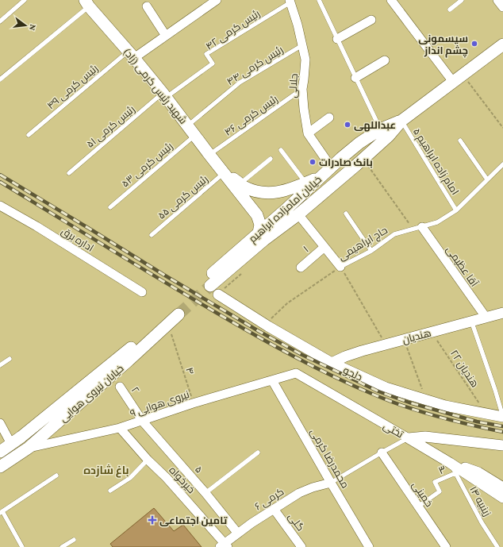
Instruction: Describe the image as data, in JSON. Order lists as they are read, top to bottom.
{
  "streets": {
    "main road": ["شهید رئیس کرمی (زاد)", "خیابان امامزاده ابراهیم", "خیابان نیروی هوایی"],
    "street": [
      "جلالی",
      "اداره برق",
      "۱",
      "آقا عظیمی",
      "هندیان",
      "دلجو",
      "۲",
      "نیروی هوایی ۹",
      "تختی",
      "محمدرضا کرمی",
      "۵",
      "خیرخواه",
      "خمینی",
      "کرمی ۶",
      "گلی"
    ],
    "lane": [
      "رئیس کرمی ۴۲",
      "رئیس کرمی ۴۴",
      "رئیس کرمی ۴۹",
      "رئیس کرمی ۴۶",
      "رئیس کرمی ۵۱",
      "امام زاده ابراهیم ۵",
      "رئیس کرمی ۵۳",
      "رئیس کرمی ۵۵",
      "حاج ابراهیمی",
      "۳",
      "زینبیه ۱۴"
    ],
    "path": ["هندیان ۲۲", "۴"]
  },
  "crossings": [
    ["رئیس کرمی ۴۲", "شهید رئیس کرمی (زاد)"],
    ["رئیس کرمی ۴۲", "جلالی"],
    ["رئیس کرمی ۴۲", "رئیس کرمی ۵۱"],
    ["رئیس کرمی ۴۴", "شهید رئیس کرمی (زاد)"],
    ["رئیس کرمی ۴۴", "جلالی"],
    ["شهید رئیس کرمی (زاد)", "رئیس کرمی ۴۹"],
    ["شهید رئیس کرمی (زاد)", "رئیس کرمی ۴۶"],
    ["شهید رئیس کرمی (زاد)", "رئیس کرمی ۵۱"],
    ["شهید رئیس کرمی (زاد)", "رئیس کرمی ۵۳"],
    ["شهید رئیس کرمی (زاد)", "رئیس کرمی ۵۵"],
    ["شهید رئیس کرمی (زاد)", "خیابان امامزاده ابراهیم"],
    ["جلالی", "رئیس کرمی ۴۶"],
    ["جلالی", "خیابان امامزاده ابراهیم"],
    ["امام زاده ابراهیم ۵", "خیابان امامزاده ابراهیم"],
    ["امام زاده ابراهیم ۵", "حاج ابراهیمی"],
    ["خیابان امامزاده ابراهیم", "دلجو"],
    ["حاج ابراهیمی", "آقا عظیمی"],
    ["حاج ابراهیمی", "دلجو"],
    ["آقا عظیمی", "هندیان"],
    ["هندیان", "هندیان ۲۲"],
    ["هندیان", "دلجو"],
    ["هندیان ۲۲", "دلجو"],
    ["۴", "خیابان نیروی هوایی"],
    ["۴", "نیروی هوایی ۹"],
    ["۲", "نیروی هوایی ۹"],
    ["۲", "۵"],
    ["خیابان نیروی هوایی", "نیروی هوایی ۹"],
    ["نیروی هوایی ۹", "تختی"],
    ["نیروی هوایی ۹", "محمدرضا کرمی"],
    ["نیروی هوایی ۹", "۵"],
    ["نیروی هوایی ۹", "خیرخواه"],
    ["محمدرضا کرمی", "کرمی ۶"],
    ["۵", "کرمی ۶"],
    ["۳", "خمینی"],
    ["۳", "زینبیه ۱۴"],
    ["خیرخواه", "کرمی ۶"],
    ["کرمی ۶", "گلی"]
  ],
  "districts": ["باغ شازده"],
  "places": {
    "other": ["سیسمونی چشم انداز", "عبداللهی", "بانک صادرات"],
    "health": ["تامین اجتماعی"]
  },
  "north": "right"
}
